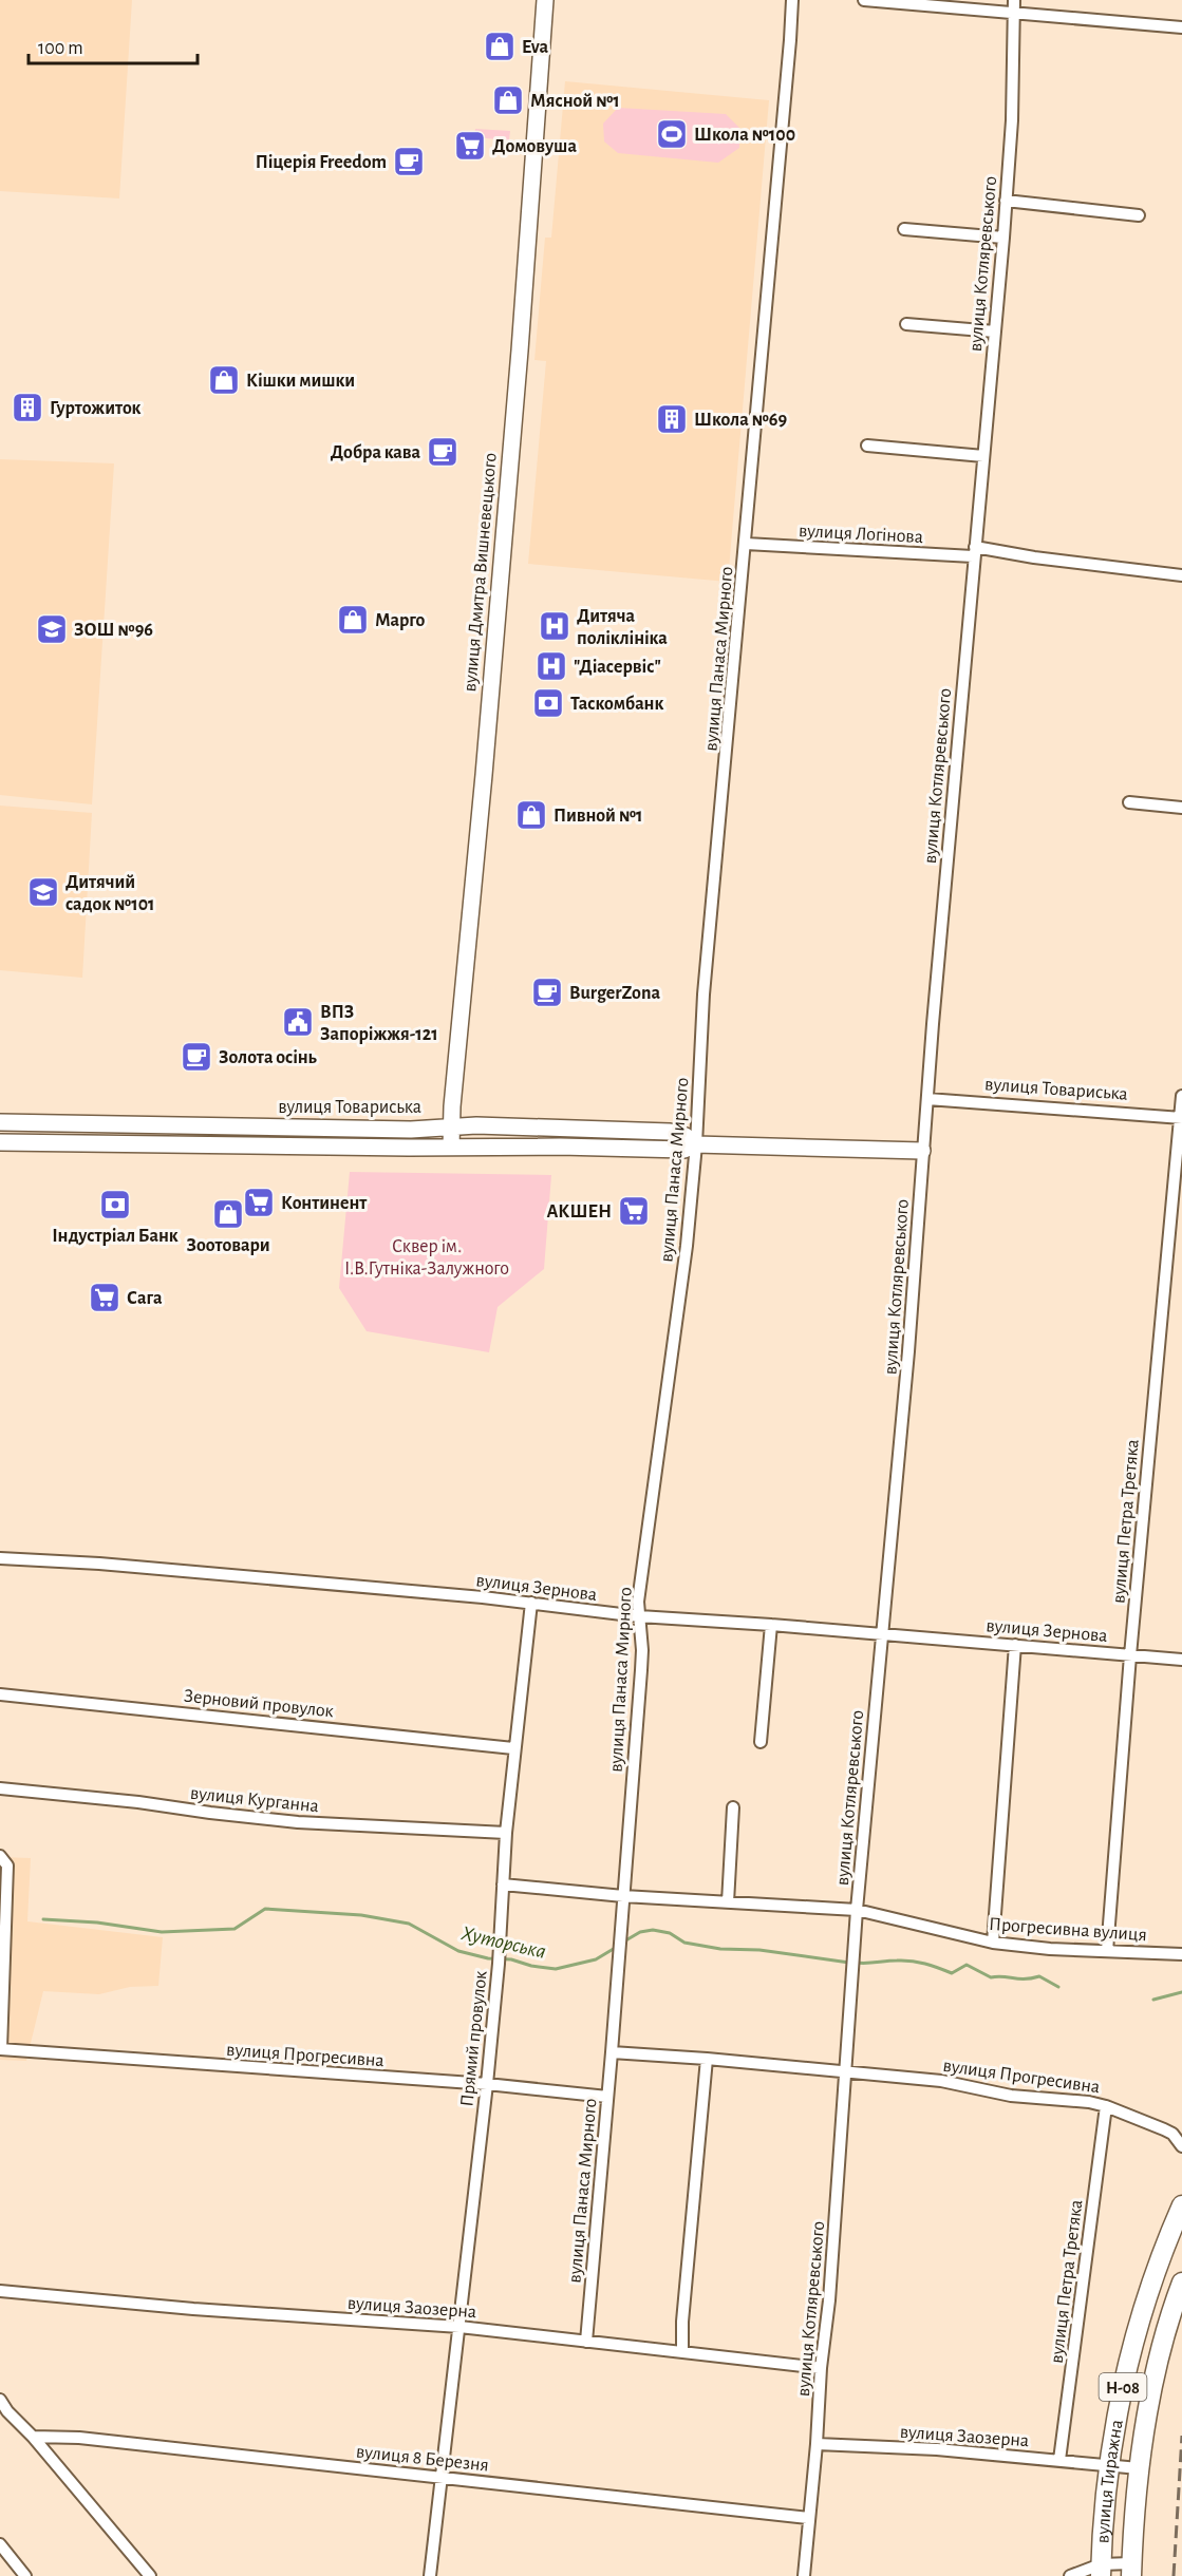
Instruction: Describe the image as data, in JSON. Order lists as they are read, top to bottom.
{
  "streets": {
    "main road": ["Н-08", "вулиця Тиражна"],
    "street": [
      "вулиця Котляревського",
      "вулиця Логінова",
      "вулиця Дмитра Вишневецького",
      "вулиця Панаса Мирного",
      "вулиця Товариська",
      "вулиця Петра Третяка",
      "вулиця Зернова",
      "Зерновий провулок",
      "вулиця Курганна",
      "Прогресивна вулиця",
      "Прямий провулок",
      "вулиця Прогресивна",
      "вулиця Заозерна",
      "вулиця 8 Березня"
    ]
  },
  "crossings": [
    ["вулиця Котляревського", "вулиця Логінова"],
    ["вулиця Котляревського", "вулиця Товариська"],
    ["вулиця Котляревського", "вулиця Зернова"],
    ["вулиця Котляревського", "Прогресивна вулиця"],
    ["вулиця Котляревського", "вулиця Прогресивна"],
    ["вулиця Котляревського", "вулиця Заозерна"],
    ["вулиця Котляревського", "вулиця 8 Березня"],
    ["вулиця Логінова", "вулиця Панаса Мирного"],
    ["вулиця Дмитра Вишневецького", "вулиця Товариська"],
    ["вулиця Панаса Мирного", "вулиця Товариська"],
    ["вулиця Панаса Мирного", "вулиця Зернова"],
    ["вулиця Панаса Мирного", "Прогресивна вулиця"],
    ["вулиця Панаса Мирного", "вулиця Прогресивна"],
    ["вулиця Панаса Мирного", "вулиця Заозерна"],
    ["вулиця Товариська", "вулиця Петра Третяка"],
    ["вулиця Петра Третяка", "вулиця Зернова"],
    ["вулиця Петра Третяка", "Прогресивна вулиця"],
    ["вулиця Петра Третяка", "вулиця Прогресивна"],
    ["вулиця Петра Третяка", "вулиця Заозерна"],
    ["вулиця Зернова", "Прямий провулок"],
    ["Зерновий провулок", "Прямий провулок"],
    ["вулиця Курганна", "Прямий провулок"],
    ["Прогресивна вулиця", "Прямий провулок"],
    ["Прямий провулок", "вулиця Прогресивна"],
    ["Прямий провулок", "вулиця Заозерна"],
    ["Прямий провулок", "вулиця 8 Березня"],
    ["вулиця Заозерна", "вулиця Тиражна"]
  ],
  "water": ["Хуторська"],
  "parks": ["Сквер ім. І.В.Гутніка-Залужного"],
  "places": {
    "shop": [
      "Eva",
      "Мясной №1",
      "Кішки мишки",
      "Марго",
      "Пивной №1",
      "Зоотовари"
    ],
    "sports": ["Школа №100"],
    "supermarket": [
      "Домовуша",
      "Континент",
      "АКШЕН",
      "Сага"
    ],
    "cafe": [
      "Піцерія Freedom",
      "Добра кава",
      "BurgerZona",
      "Золота осінь"
    ],
    "building": ["Гуртожиток", "Школа №69"],
    "hospital": ["Дитяча поліклініка", "\"Діасервіс\""],
    "school or university": ["ЗОШ №96", "Дитячий садок №101"],
    "bank": ["Таскомбанк", "Індустріал Банк"],
    "public building": ["ВПЗ Запоріжжя-121"]
  },
  "scale_bar": "100 m"
}
